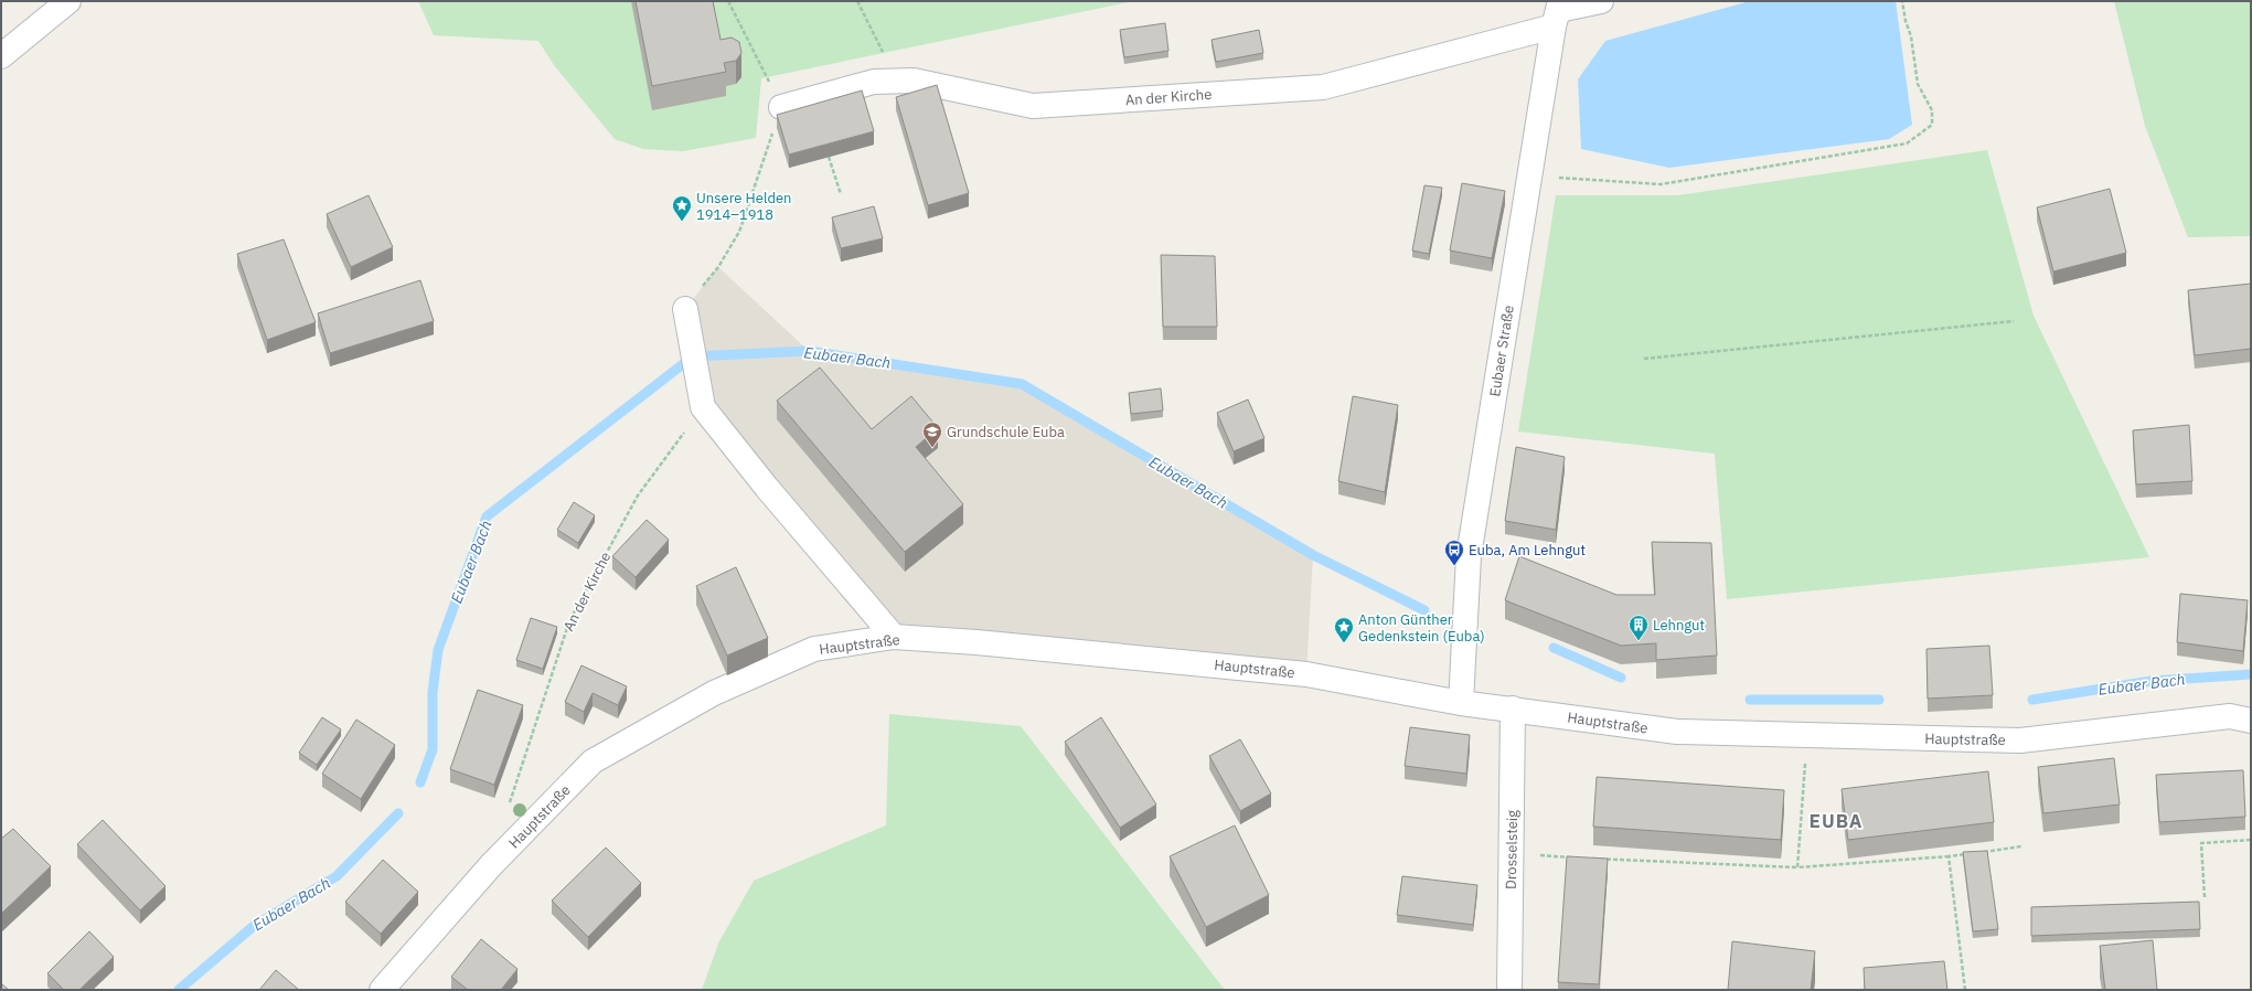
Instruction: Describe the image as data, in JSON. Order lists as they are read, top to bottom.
{
  "streets": {
    "street": [
      "An der Kirche",
      "Eubaer Straße",
      "Hauptstraße",
      "Drosselsteig"
    ]
  },
  "crossings": [
    ["An der Kirche", "Eubaer Straße"],
    ["Eubaer Straße", "Hauptstraße"],
    ["Hauptstraße", "Drosselsteig"]
  ],
  "districts": ["EUBA"],
  "water": ["Eubaer Bach"],
  "places": {
    "place": ["Unsere Helden 1914–1918", "Anton Günther Gedenkstein (Euba)"],
    "school or university": ["Grundschule Euba"],
    "bus stop": ["Euba, Am Lehngut"],
    "building": ["Lehngut"]
  }
}
